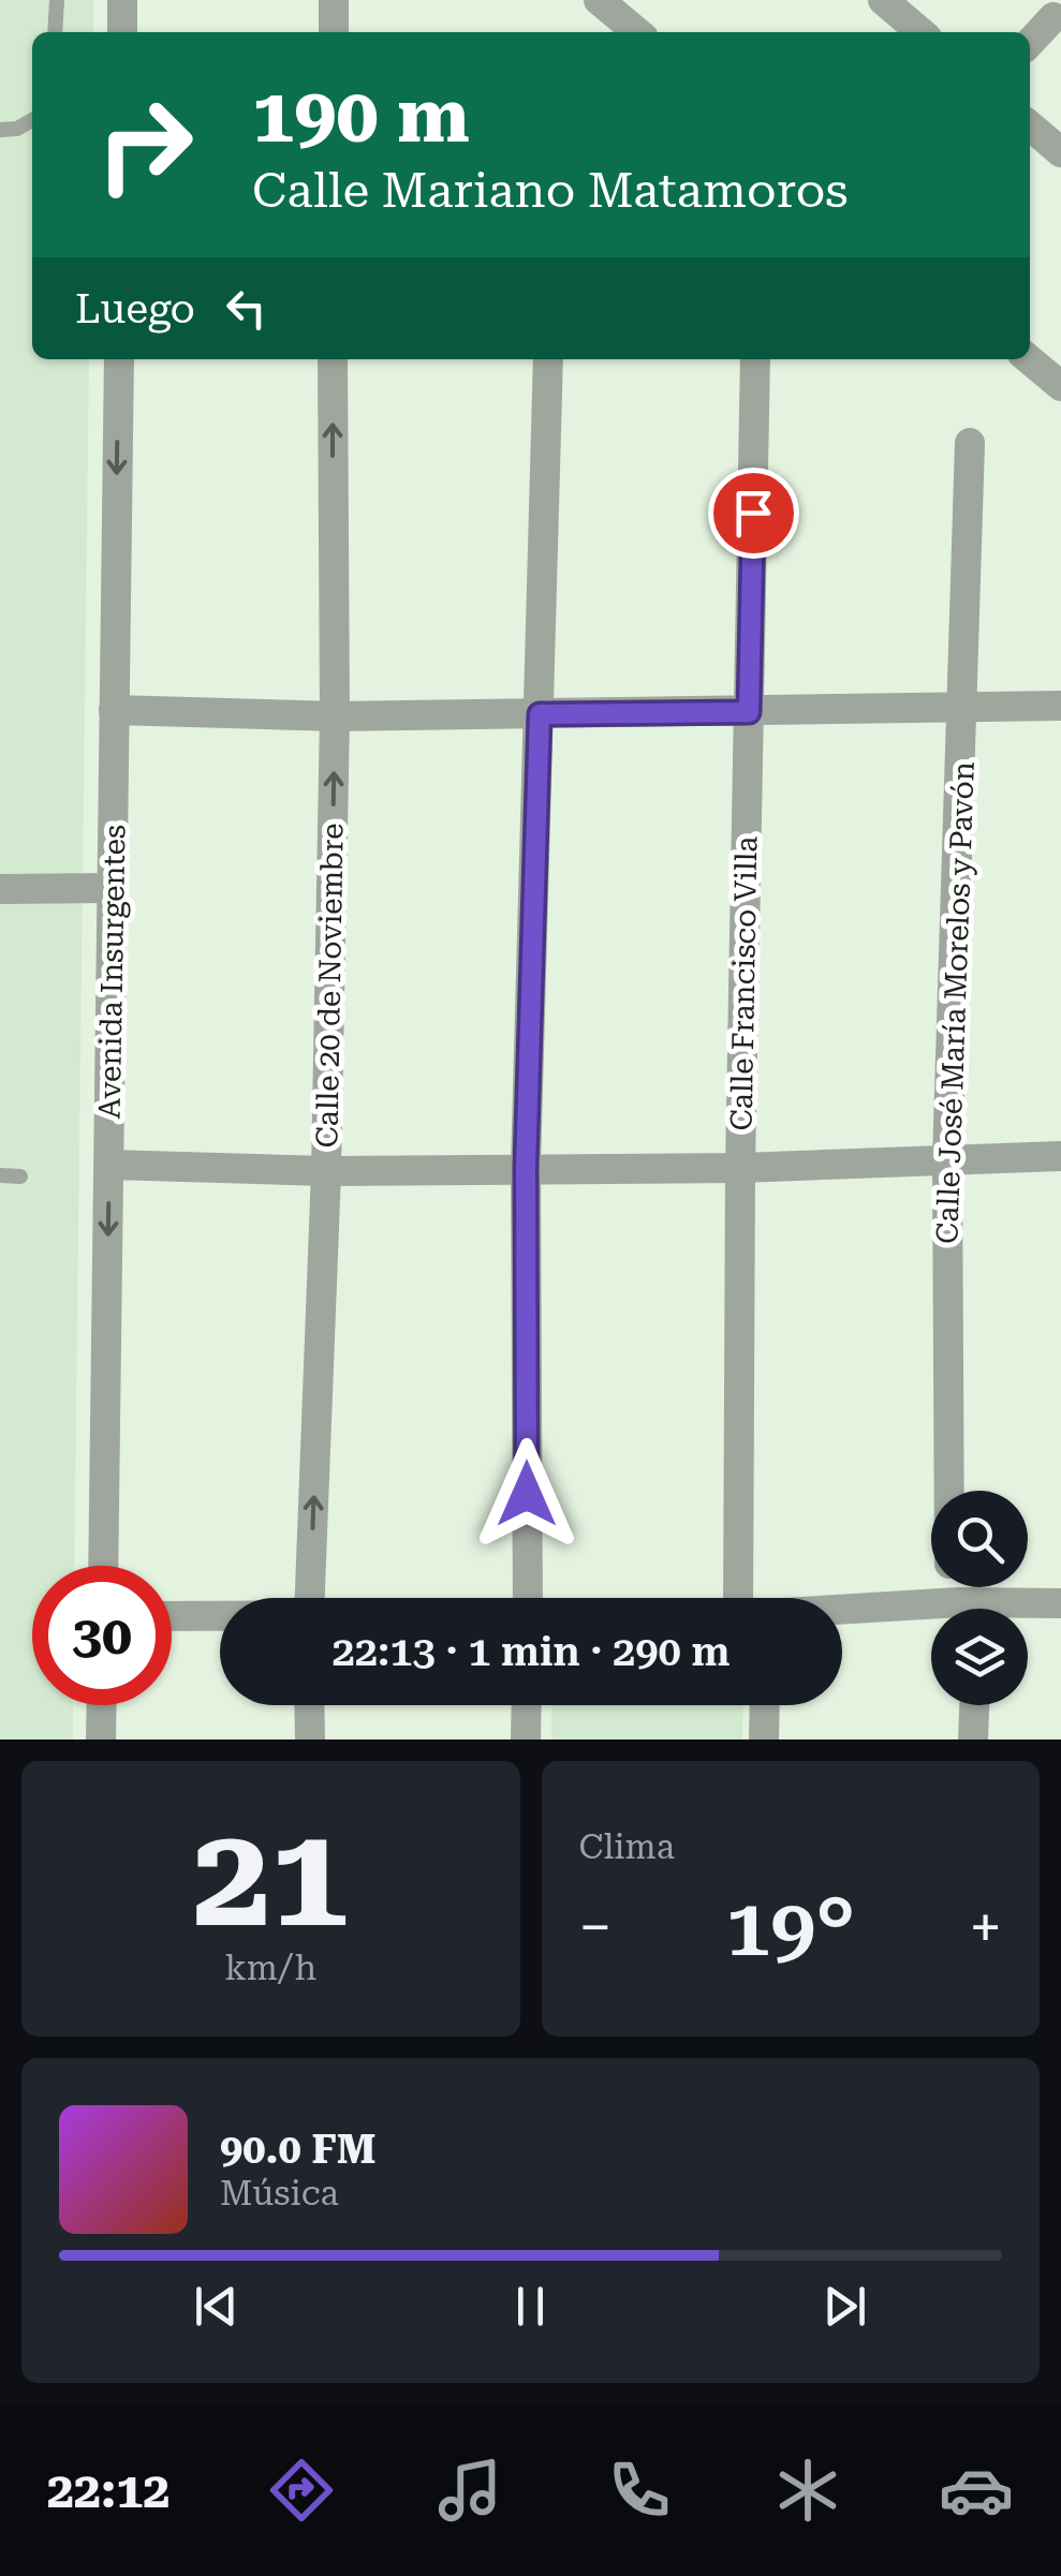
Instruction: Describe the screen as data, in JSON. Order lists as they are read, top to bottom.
{
  "streets": {
    "street": [
      "Avenida Insurgentes",
      "Calle Francisco Villa",
      "Calle 20 de Noviembre",
      "Calle José María Morelos y Pavón"
    ]
  },
  "one_way": ["Avenida Insurgentes"],
  "page": {
    "turn": ["190 m", "Calle Mariano Matamoros"],
    "then": "Luego",
    "limit": "30",
    "trip": "22:13 · 1 min · 290 m",
    "tile": [
      ["21", "km/h"],
      "Clima"
    ],
    "heat": ["−", "19°", "+"],
    "song": ["90.0 FM", "Música"],
    "tabs": "22:12"
  }
}
